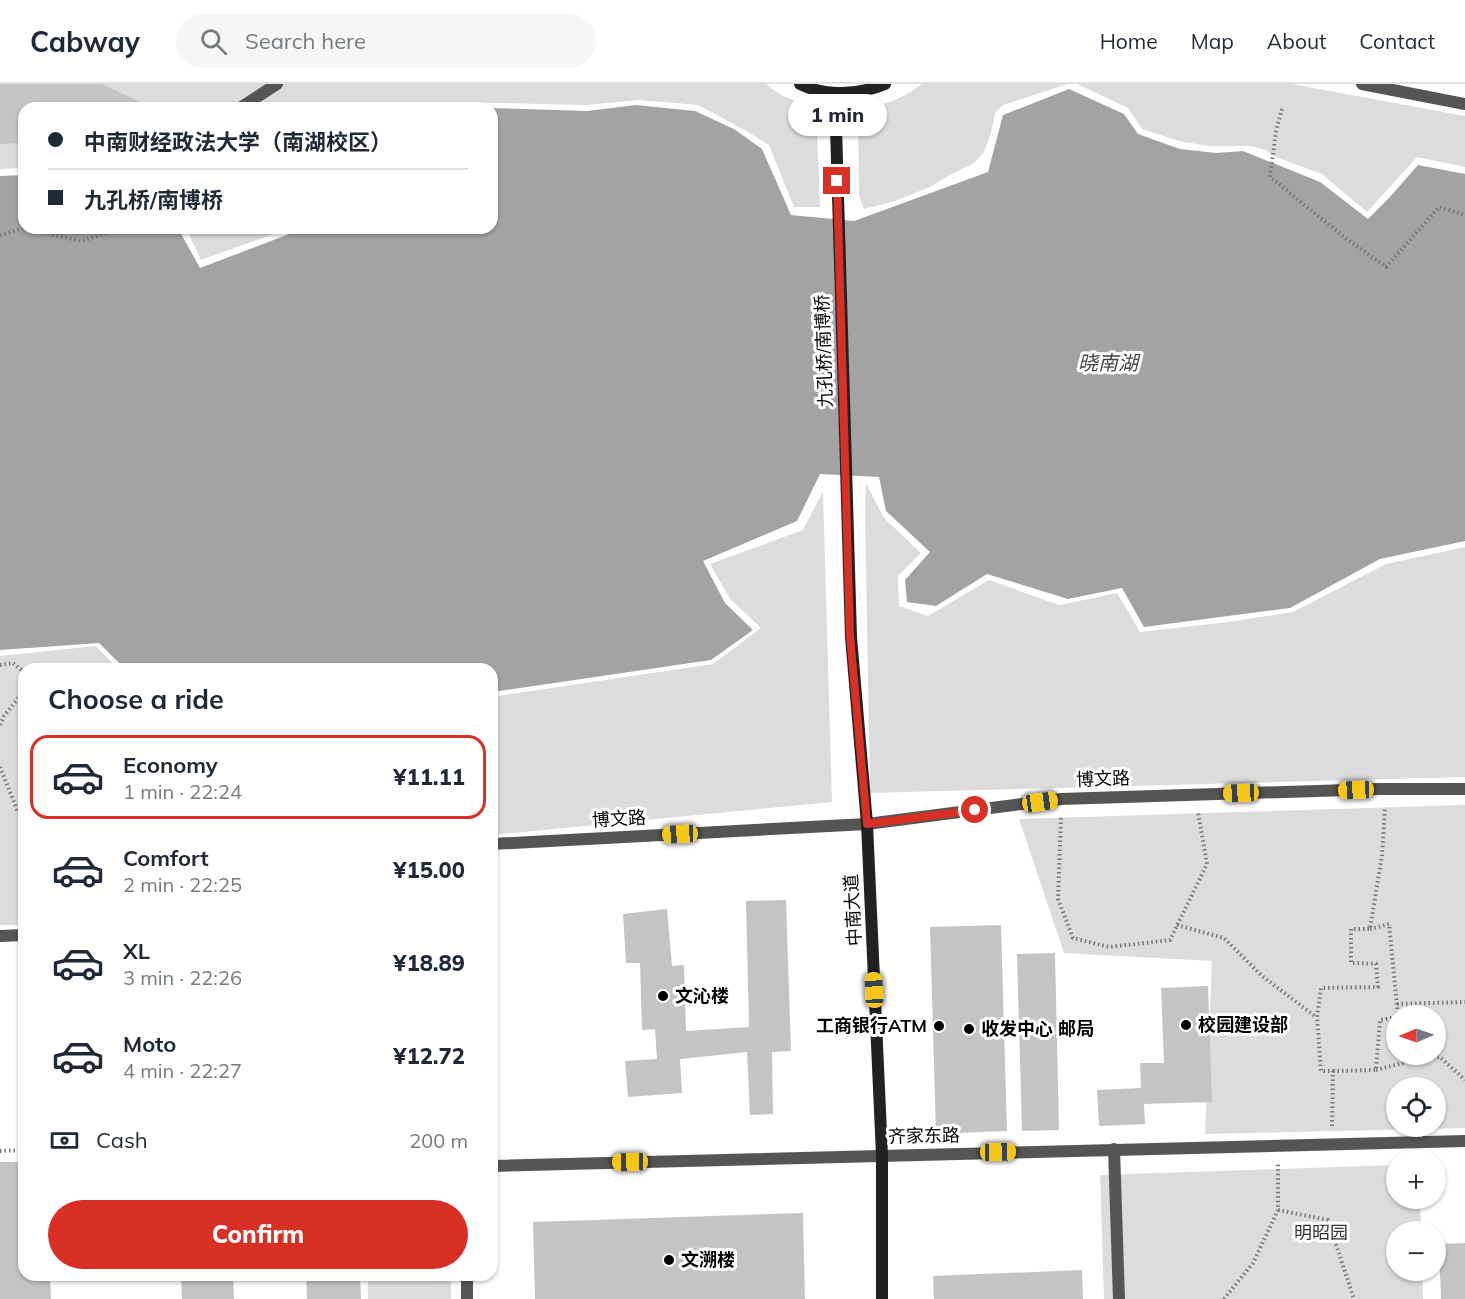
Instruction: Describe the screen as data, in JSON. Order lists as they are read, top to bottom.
{
  "streets": {
    "main road": ["九孔桥/南博桥", "中南大道"],
    "street": ["博文路", "齐家东路"]
  },
  "crossings": [
    ["九孔桥/南博桥", "中南大道"],
    ["博文路", "中南大道"],
    ["中南大道", "齐家东路"]
  ],
  "water": ["晓南湖"],
  "parks": ["明昭园"],
  "places": [
    "文沁楼",
    "校园建设部",
    "工商银行ATM",
    "收发中心 邮局",
    "文溯楼"
  ],
  "north": "left",
  "page": {
    "header": "Cabway",
    "search": "Search here",
    "nav": [
      "Home",
      "Map",
      "About",
      "Contact"
    ],
    "bubble": "1 min",
    "banner": ["中南财经政法大学（南湖校区）", "九孔桥/南博桥"],
    "heading": "Choose a ride",
    "list": [
      {
        "name": "Economy",
        "note": "1 min · 22:24",
        "value": "¥11.11"
      },
      {
        "name": "Comfort",
        "note": "2 min · 22:25",
        "value": "¥15.00"
      },
      {
        "name": "XL",
        "note": "3 min · 22:26",
        "value": "¥18.89"
      },
      {
        "name": "Moto",
        "note": "4 min · 22:27",
        "value": "¥12.72"
      }
    ],
    "map_buttons": ["+", "−"],
    "pay": ["Cash", "200 m"],
    "buttons": "Confirm"
  }
}
